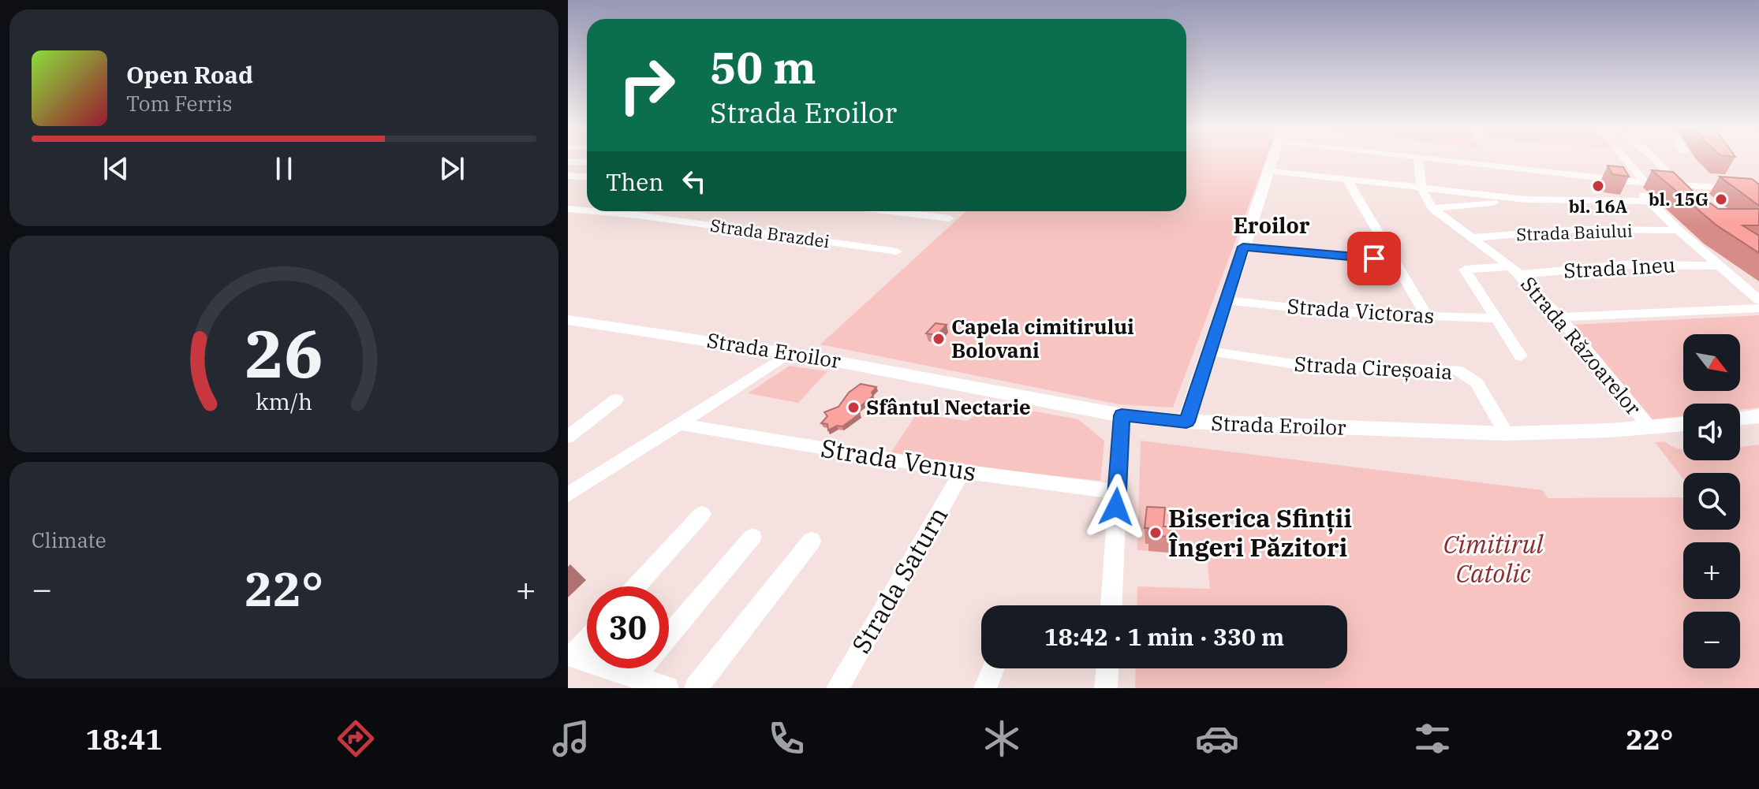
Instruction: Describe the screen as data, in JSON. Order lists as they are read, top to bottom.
{
  "streets": {
    "street": [
      "Strada Baiului",
      "Strada Brazdei",
      "Strada Ineu",
      "Strada Victoras",
      "Strada Răzoarelor",
      "Strada Eroilor",
      "Strada Cireșoaia",
      "Strada Venus",
      "Strada Saturn"
    ]
  },
  "crossings": [
    ["Strada Baiului", "Strada Răzoarelor"],
    ["Strada Ineu", "Strada Victoras"],
    ["Strada Ineu", "Strada Răzoarelor"],
    ["Strada Răzoarelor", "Strada Eroilor"],
    ["Strada Eroilor", "Strada Cireșoaia"],
    ["Strada Venus", "Strada Saturn"]
  ],
  "districts": ["Eroilor"],
  "parks": ["Cimitirul Catolic"],
  "places": [
    "bl. 16A",
    "bl. 15G",
    "Capela cimitirului Bolovani",
    "Sfântul Nectarie",
    "Biserica Sfinții Îngeri Păzitori"
  ],
  "north": "bottom right",
  "page": {
    "turn": ["50 m", "Strada Eroilor"],
    "song": ["Open Road", "Tom Ferris"],
    "then": "Then",
    "map_buttons": ["+", "−"],
    "tile": "Climate",
    "heat": ["−", "22°", "+"],
    "limit": "30",
    "trip": "18:42 · 1 min · 330 m",
    "tabs": ["18:41", "22°"],
    "gauge": ["26", "km/h"]
  }
}
